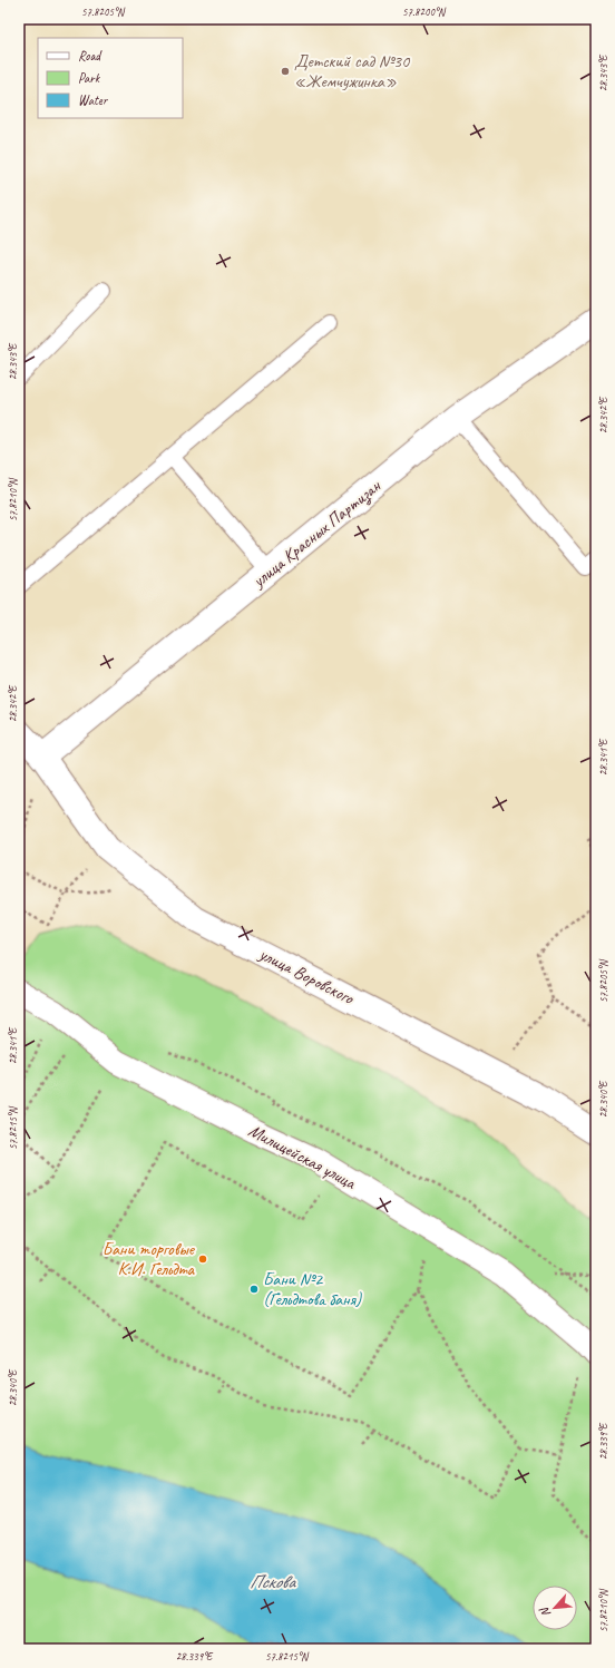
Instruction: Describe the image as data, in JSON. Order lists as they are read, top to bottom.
{
  "streets": {
    "street": ["улица Красных Партизан", "улица Воровского", "Милицейская улица"]
  },
  "crossings": [
    ["улица Красных Партизан", "улица Воровского"]
  ],
  "water": ["Пскова"],
  "places": ["Детский сад №30 «Жемчужинка»", "Бани торговые К.И. Гельдта", "Бани №2 (Гельдтова баня)"],
  "legend": ["Road", "Park", "Water"],
  "north": "bottom left",
  "coordinates": [
    "57.8205°N",
    "57.8200°N",
    "28.343°E",
    "28.342°E",
    "57.8210°N",
    "28.341°E",
    "28.340°E",
    "57.8215°N",
    "28.339°E"
  ]
}
